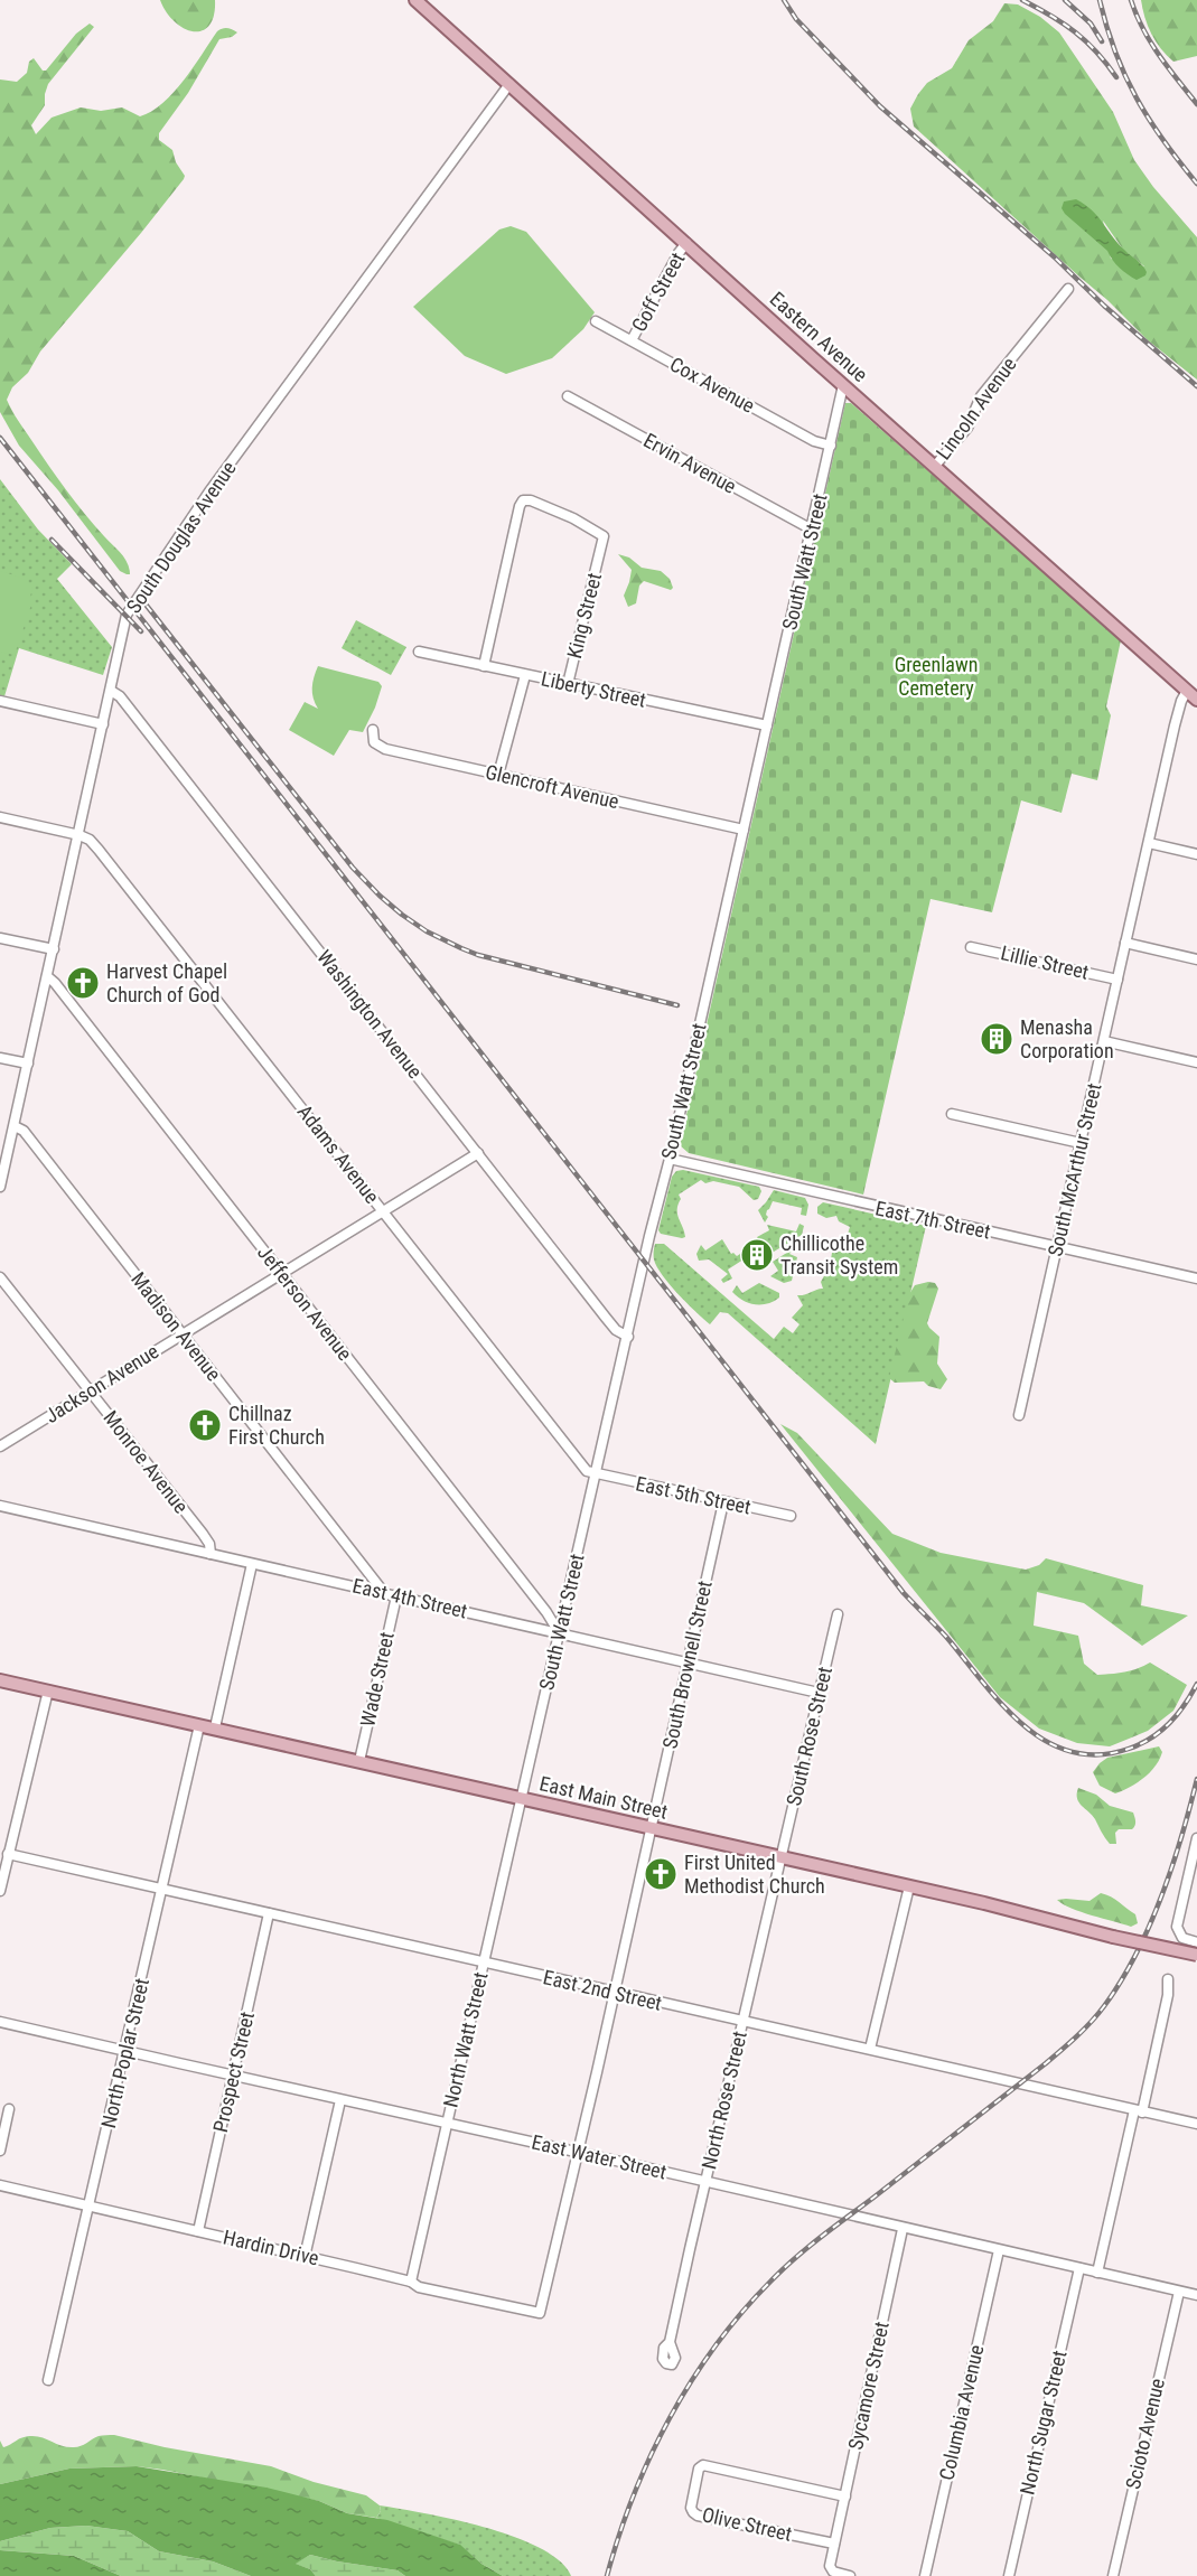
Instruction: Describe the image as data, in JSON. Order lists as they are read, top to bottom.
{
  "streets": {
    "main road": ["Eastern Avenue", "East Main Street"],
    "street": [
      "Goff Street",
      "Cox Avenue",
      "Lincoln Avenue",
      "Ervin Avenue",
      "South Douglas Avenue",
      "South Watt Street",
      "King Street",
      "Liberty Street",
      "Glencroft Avenue",
      "Lillie Street",
      "Washington Avenue",
      "Adams Avenue",
      "South McArthur Street",
      "East 7th Street",
      "Jefferson Avenue",
      "Madison Avenue",
      "Jackson Avenue",
      "Monroe Avenue",
      "East 5th Street",
      "East 4th Street",
      "South Brownell Street",
      "Wade Street",
      "South Rose Street",
      "East 2nd Street",
      "North Watt Street",
      "North Poplar Street",
      "Prospect Street",
      "North Rose Street",
      "East Water Street",
      "Hardin Drive",
      "Sycamore Street",
      "Columbia Avenue",
      "North Sugar Street",
      "Scioto Avenue",
      "Olive Street"
    ]
  },
  "crossings": [
    ["Goff Street", "Eastern Avenue"],
    ["Goff Street", "Cox Avenue"],
    ["Eastern Avenue", "Lincoln Avenue"],
    ["Eastern Avenue", "South Douglas Avenue"],
    ["Eastern Avenue", "South Watt Street"],
    ["Eastern Avenue", "South McArthur Street"],
    ["Cox Avenue", "South Watt Street"],
    ["Ervin Avenue", "South Watt Street"],
    ["South Douglas Avenue", "Washington Avenue"],
    ["South Douglas Avenue", "Adams Avenue"],
    ["South Douglas Avenue", "Jefferson Avenue"],
    ["South Douglas Avenue", "Madison Avenue"],
    ["South Watt Street", "Liberty Street"],
    ["South Watt Street", "Glencroft Avenue"],
    ["South Watt Street", "Washington Avenue"],
    ["South Watt Street", "Adams Avenue"],
    ["South Watt Street", "East 7th Street"],
    ["South Watt Street", "Jefferson Avenue"],
    ["South Watt Street", "East 5th Street"],
    ["South Watt Street", "East 4th Street"],
    ["South Watt Street", "East Main Street"],
    ["South Watt Street", "North Watt Street"],
    ["King Street", "Liberty Street"],
    ["Lillie Street", "South McArthur Street"],
    ["Washington Avenue", "Jackson Avenue"],
    ["Adams Avenue", "Jackson Avenue"],
    ["Adams Avenue", "East 5th Street"],
    ["South McArthur Street", "East 7th Street"],
    ["Jefferson Avenue", "Jackson Avenue"],
    ["Jefferson Avenue", "East 4th Street"],
    ["Madison Avenue", "Jackson Avenue"],
    ["Madison Avenue", "East 4th Street"],
    ["Jackson Avenue", "Monroe Avenue"],
    ["Monroe Avenue", "East 4th Street"],
    ["East 5th Street", "South Brownell Street"],
    ["East 4th Street", "South Brownell Street"],
    ["East 4th Street", "Wade Street"],
    ["East 4th Street", "South Rose Street"],
    ["South Brownell Street", "East Main Street"],
    ["South Brownell Street", "East 2nd Street"],
    ["South Brownell Street", "East Water Street"],
    ["South Brownell Street", "Hardin Drive"],
    ["Wade Street", "East Main Street"],
    ["South Rose Street", "East Main Street"],
    ["South Rose Street", "North Rose Street"],
    ["East Main Street", "North Watt Street"],
    ["East Main Street", "North Poplar Street"],
    ["East Main Street", "North Rose Street"],
    ["East 2nd Street", "North Watt Street"],
    ["East 2nd Street", "North Poplar Street"],
    ["East 2nd Street", "Prospect Street"],
    ["East 2nd Street", "North Rose Street"],
    ["North Watt Street", "East Water Street"],
    ["North Watt Street", "Hardin Drive"],
    ["North Poplar Street", "East Water Street"],
    ["North Poplar Street", "Hardin Drive"],
    ["Prospect Street", "East Water Street"],
    ["Prospect Street", "Hardin Drive"],
    ["North Rose Street", "East Water Street"],
    ["East Water Street", "Sycamore Street"],
    ["East Water Street", "Columbia Avenue"],
    ["East Water Street", "North Sugar Street"],
    ["East Water Street", "Scioto Avenue"],
    ["Sycamore Street", "Olive Street"]
  ],
  "parks": ["Greenlawn Cemetery"],
  "places": {
    "church": ["Harvest Chapel Church of God", "Chillnaz First Church", "First United Methodist Church"],
    "building": ["Menasha Corporation", "Chillicothe Transit System"]
  }
}
